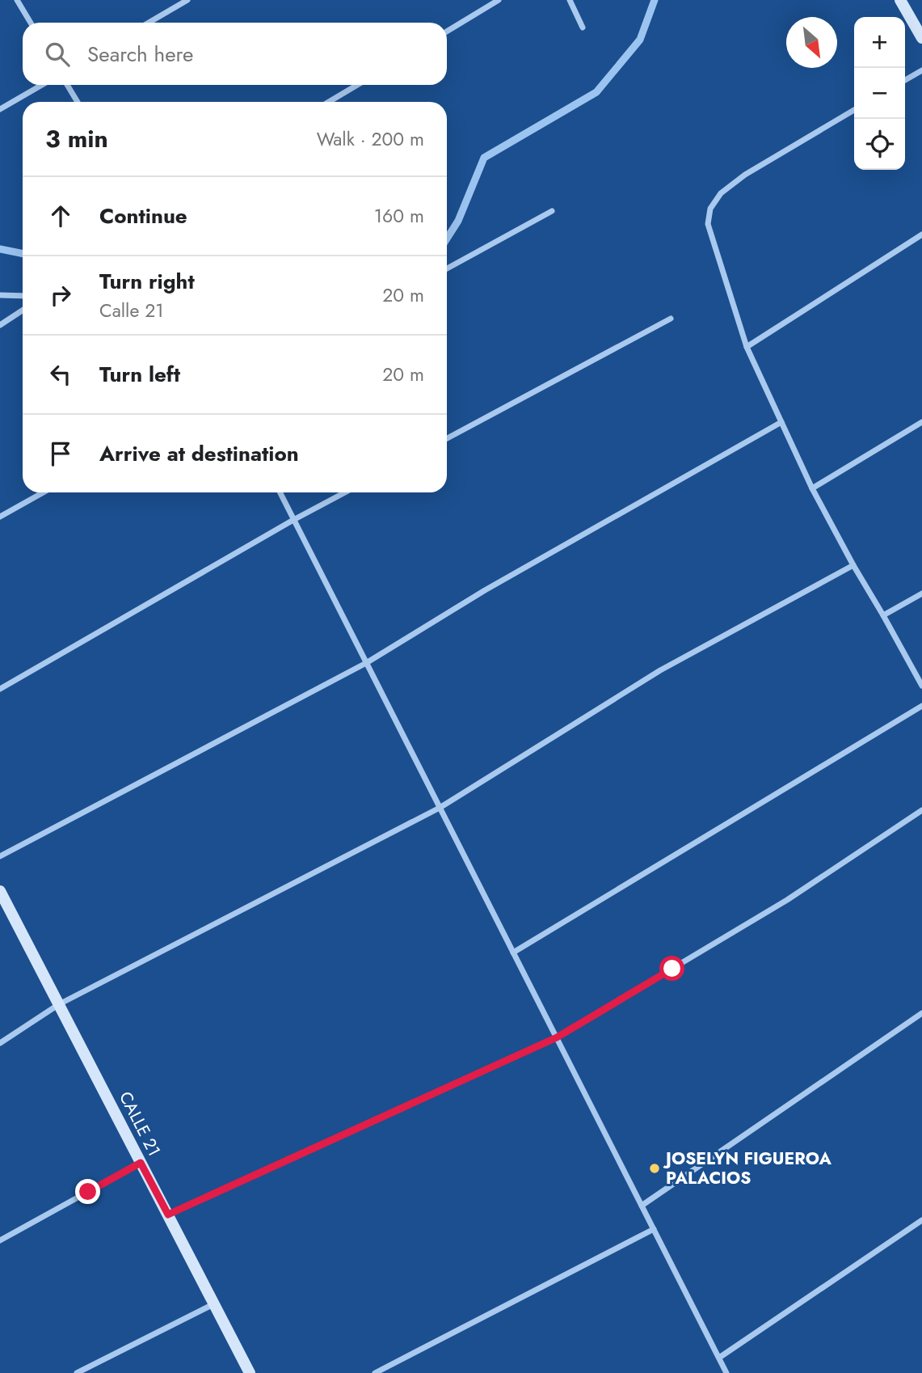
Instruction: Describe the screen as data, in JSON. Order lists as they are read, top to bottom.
{
  "streets": {
    "street": ["CALLE 21"]
  },
  "places": ["JOSELYN FIGUEROA PALACIOS"],
  "north": "bottom right",
  "page": {
    "map_buttons": ["+", "−"],
    "search": "Search here",
    "heading": ["3 min", "Walk · 200 m"],
    "list": [
      ["Continue", "160 m"],
      ["Turn right", "Calle 21", "20 m"],
      ["Turn left", "20 m"],
      "Arrive at destination"
    ]
  }
}
